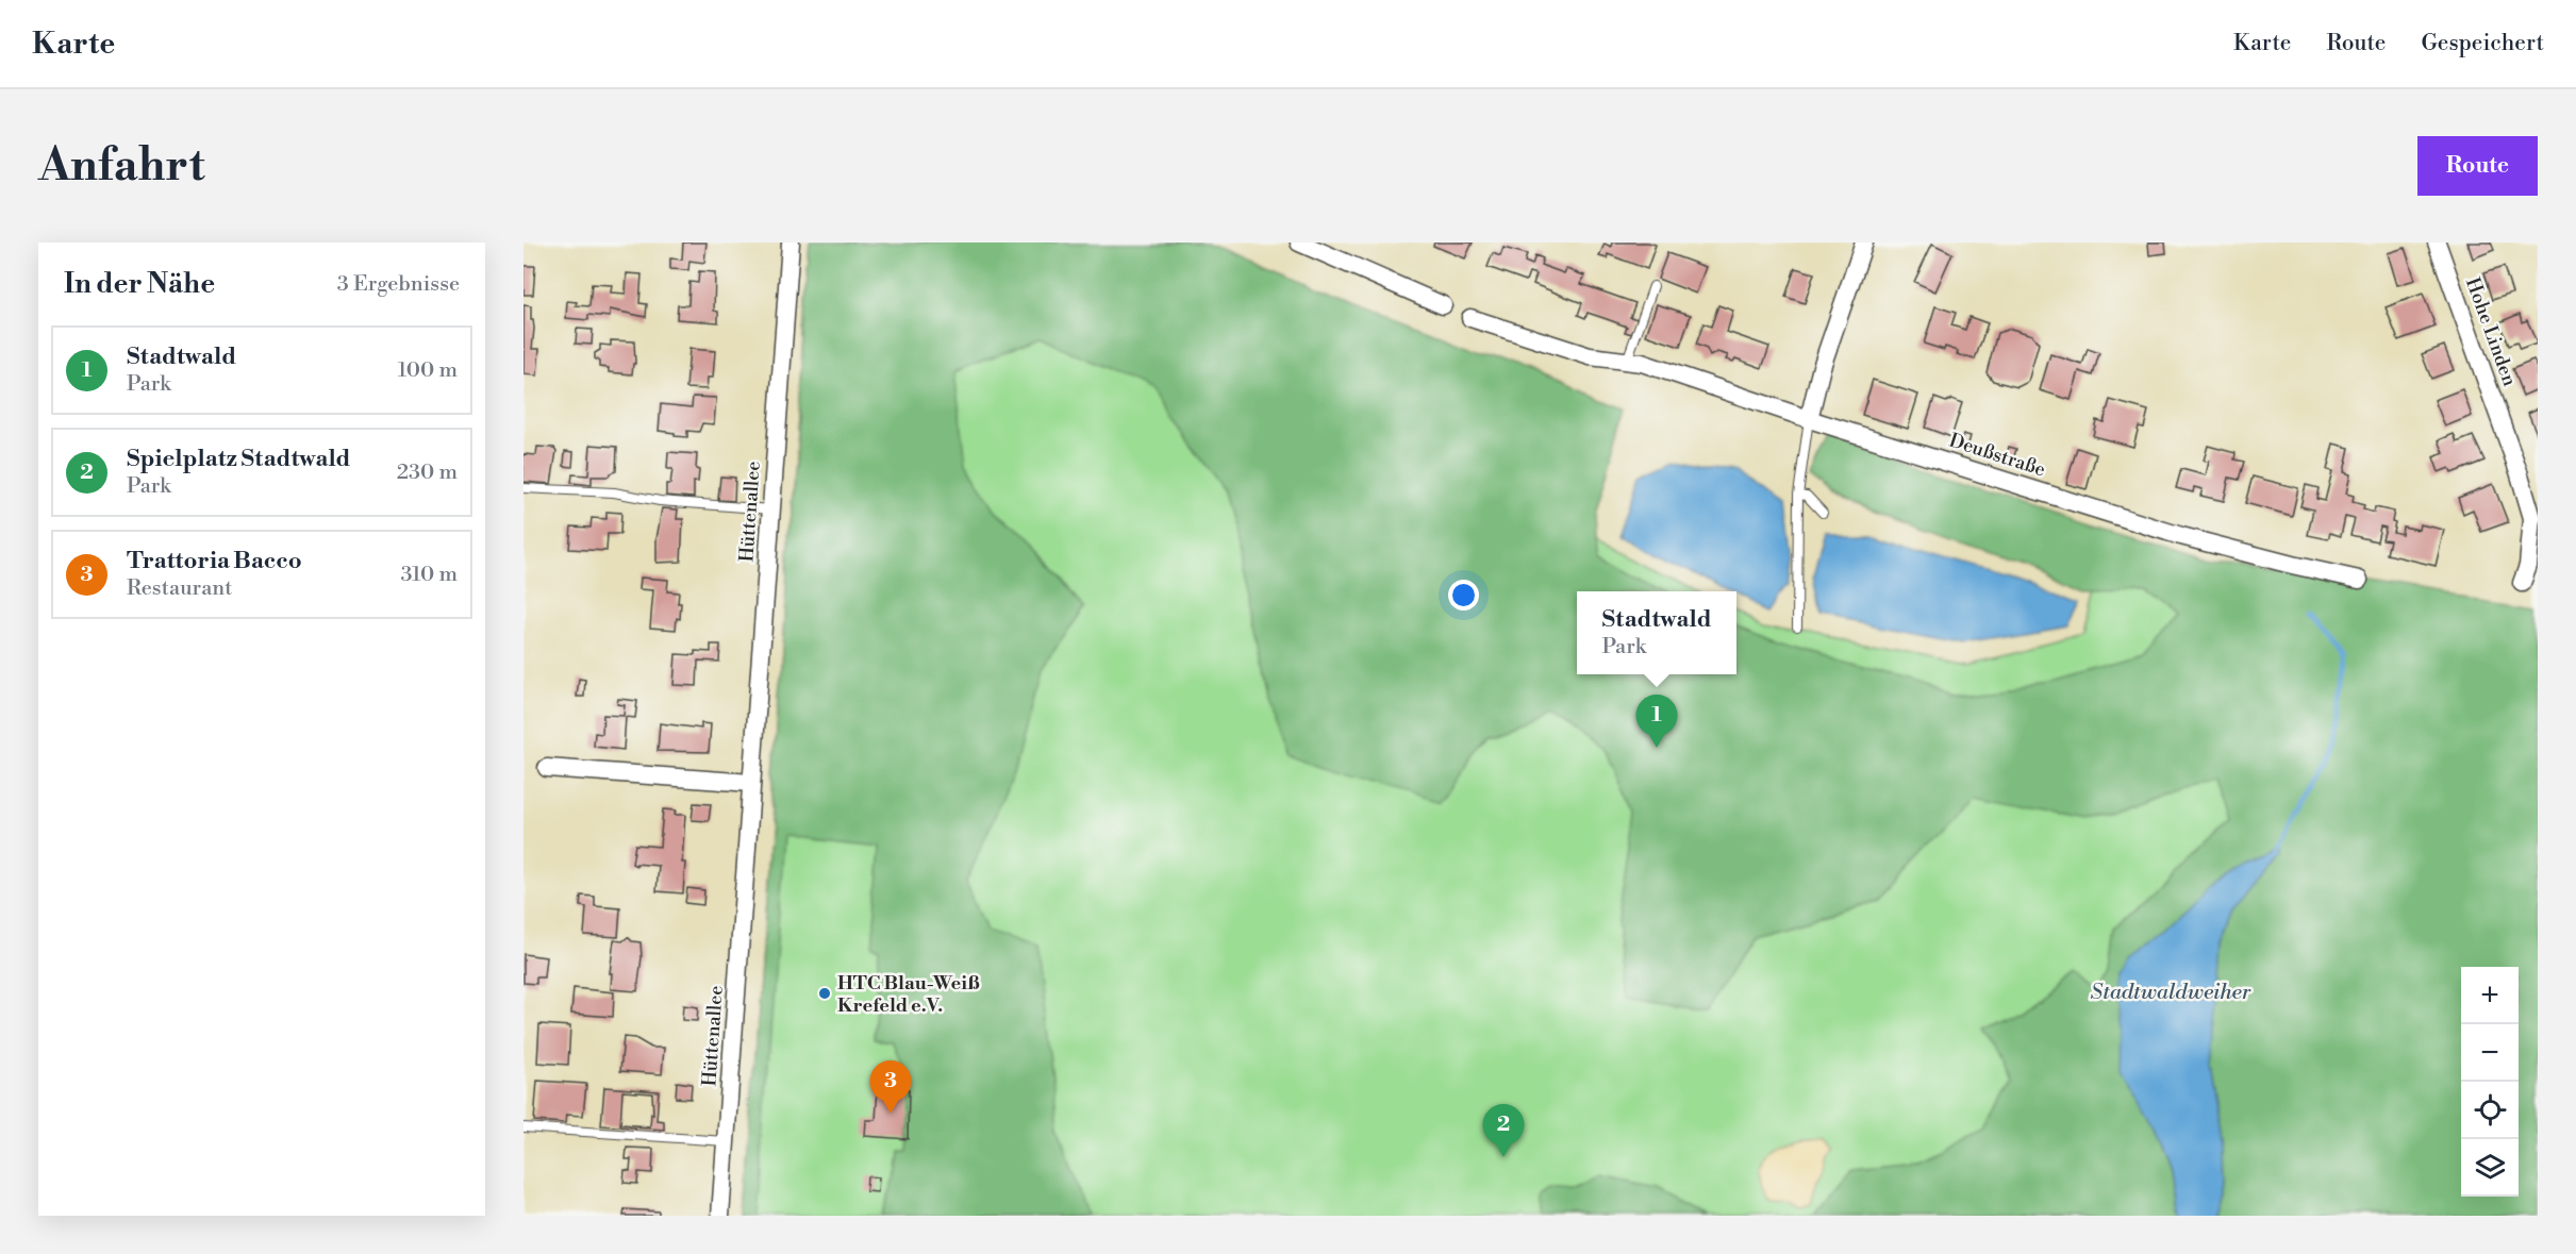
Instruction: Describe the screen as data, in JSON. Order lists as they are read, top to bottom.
{
  "streets": {
    "street": ["Hohe Linden", "Deußstraße", "Hüttenallee"]
  },
  "water": ["Stadtwaldweiher"],
  "places": ["HTC Blau-Weiß Krefeld e.V."],
  "page": {
    "header": "Karte",
    "nav": ["Karte", "Route", "Gespeichert"],
    "buttons": "Route",
    "title": "Anfahrt",
    "heading": ["In der Nähe", "3 Ergebnisse"],
    "list": [
      {
        "mark": "1",
        "name": "Stadtwald",
        "note": "Park",
        "value": "100 m"
      },
      {
        "mark": "2",
        "name": "Spielplatz Stadtwald",
        "note": "Park",
        "value": "230 m"
      },
      {
        "mark": "3",
        "name": "Trattoria Bacco",
        "note": "Restaurant",
        "value": "310 m"
      }
    ],
    "popup": ["Stadtwald", "Park"],
    "pins": ["1", "3", "2"],
    "map_buttons": ["+", "−"]
  }
}
